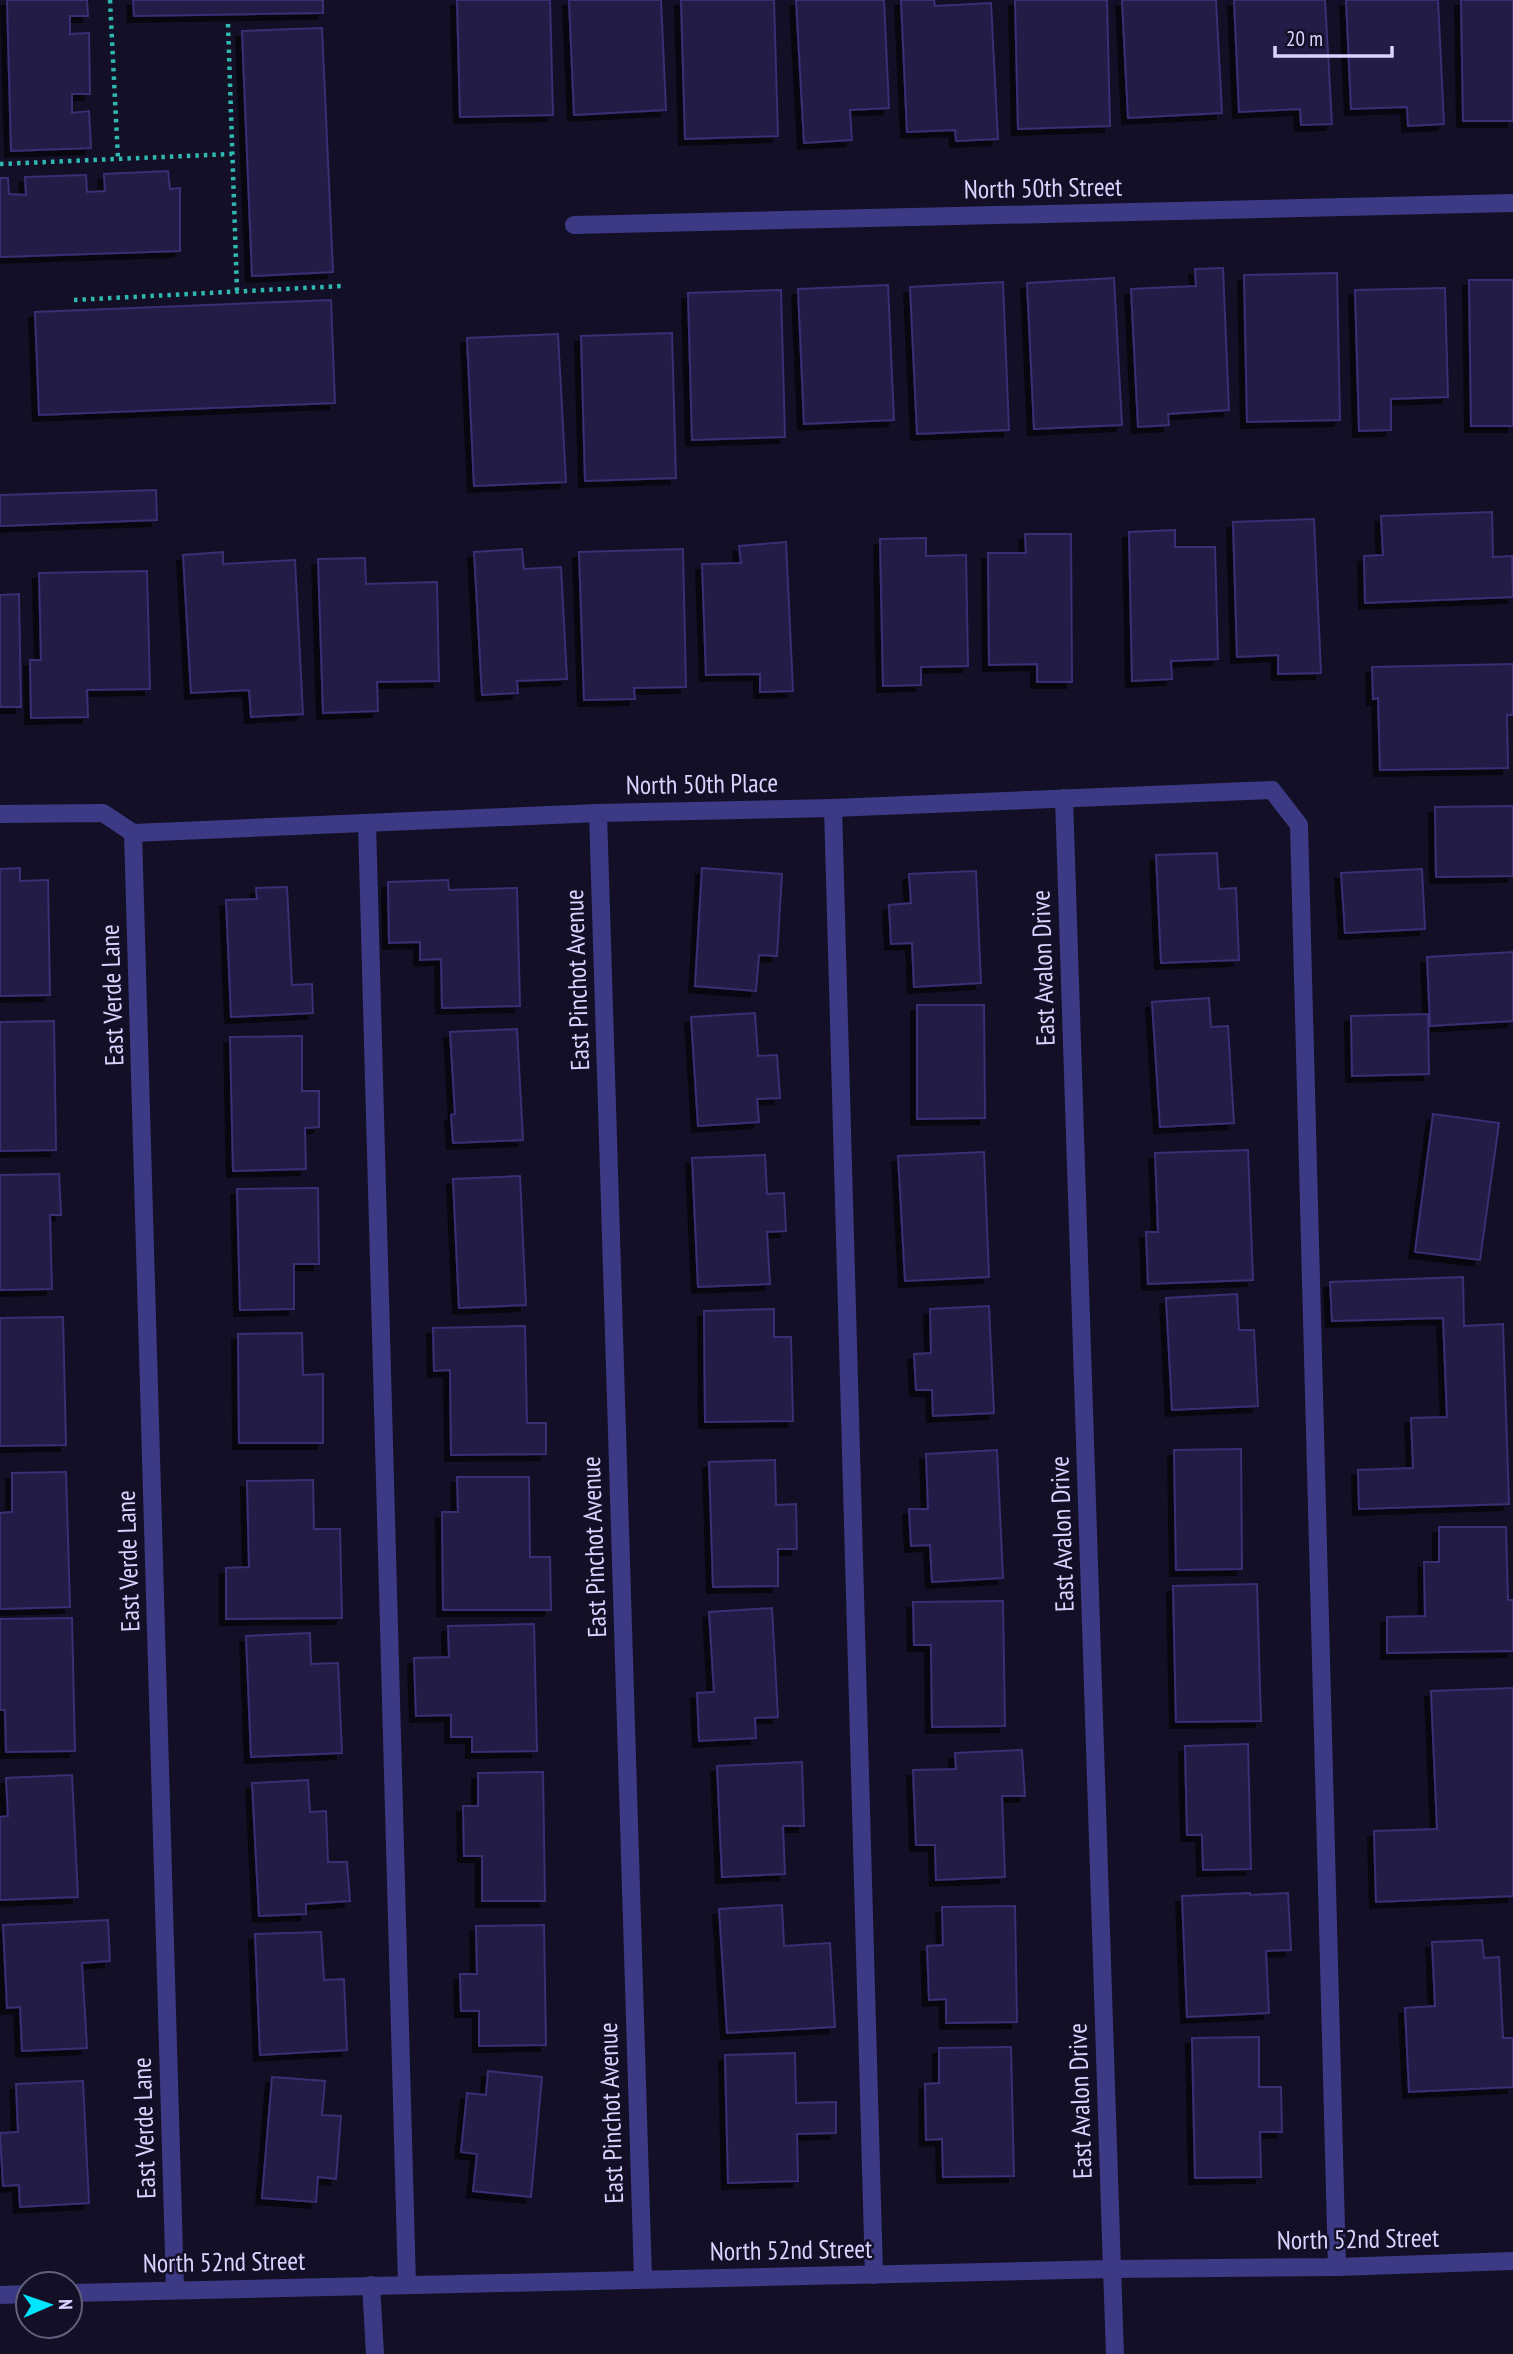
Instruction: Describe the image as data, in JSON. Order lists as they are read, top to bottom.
{
  "streets": {
    "street": [
      "North 50th Street",
      "North 50th Place",
      "East Avalon Drive",
      "East Pinchot Avenue",
      "East Verde Lane",
      "North 52nd Street"
    ]
  },
  "crossings": [
    ["North 50th Place", "East Avalon Drive"],
    ["North 50th Place", "East Pinchot Avenue"],
    ["North 50th Place", "East Verde Lane"],
    ["North 50th Place", "North 52nd Street"],
    ["East Avalon Drive", "North 52nd Street"],
    ["East Pinchot Avenue", "North 52nd Street"],
    ["East Verde Lane", "North 52nd Street"]
  ],
  "scale_bar": "20 m",
  "north": "right"
}
